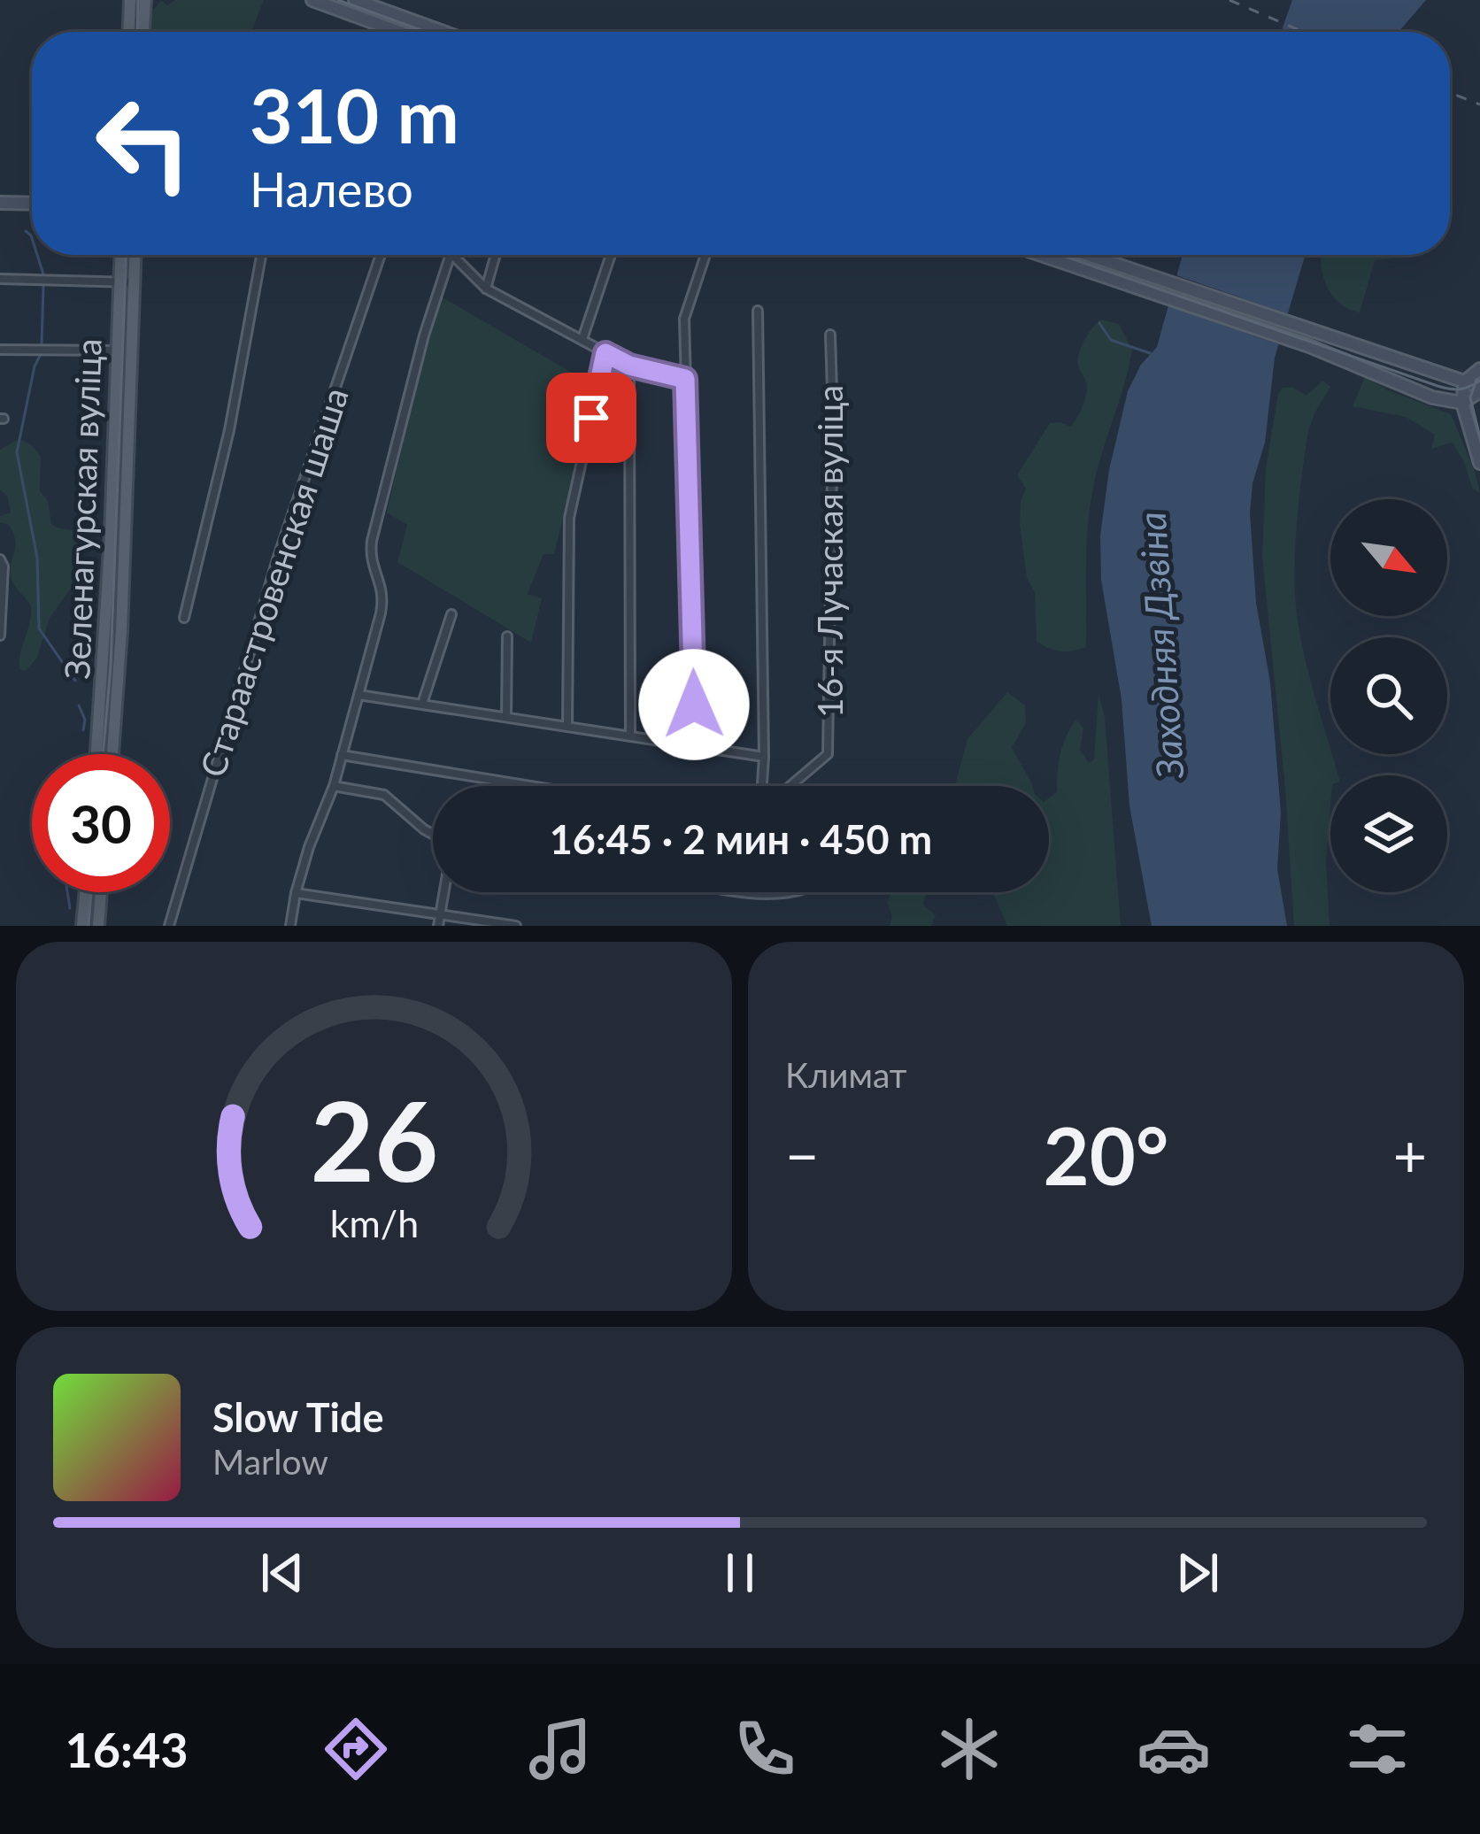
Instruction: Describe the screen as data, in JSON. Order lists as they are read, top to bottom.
{
  "streets": {
    "main road": ["Зеленагурская вуліца"],
    "street": ["16-я Лучаская вуліца", "Стараастровенская шаша"]
  },
  "water": ["Заходняя Дзвіна"],
  "north": "bottom right",
  "page": {
    "turn": ["310 m", "Налево"],
    "limit": "30",
    "trip": "16:45 · 2 мин · 450 m",
    "tile": "Климат",
    "heat": ["−", "20°", "+"],
    "song": ["Slow Tide", "Marlow"],
    "tabs": "16:43",
    "gauge": ["26", "km/h"]
  }
}
